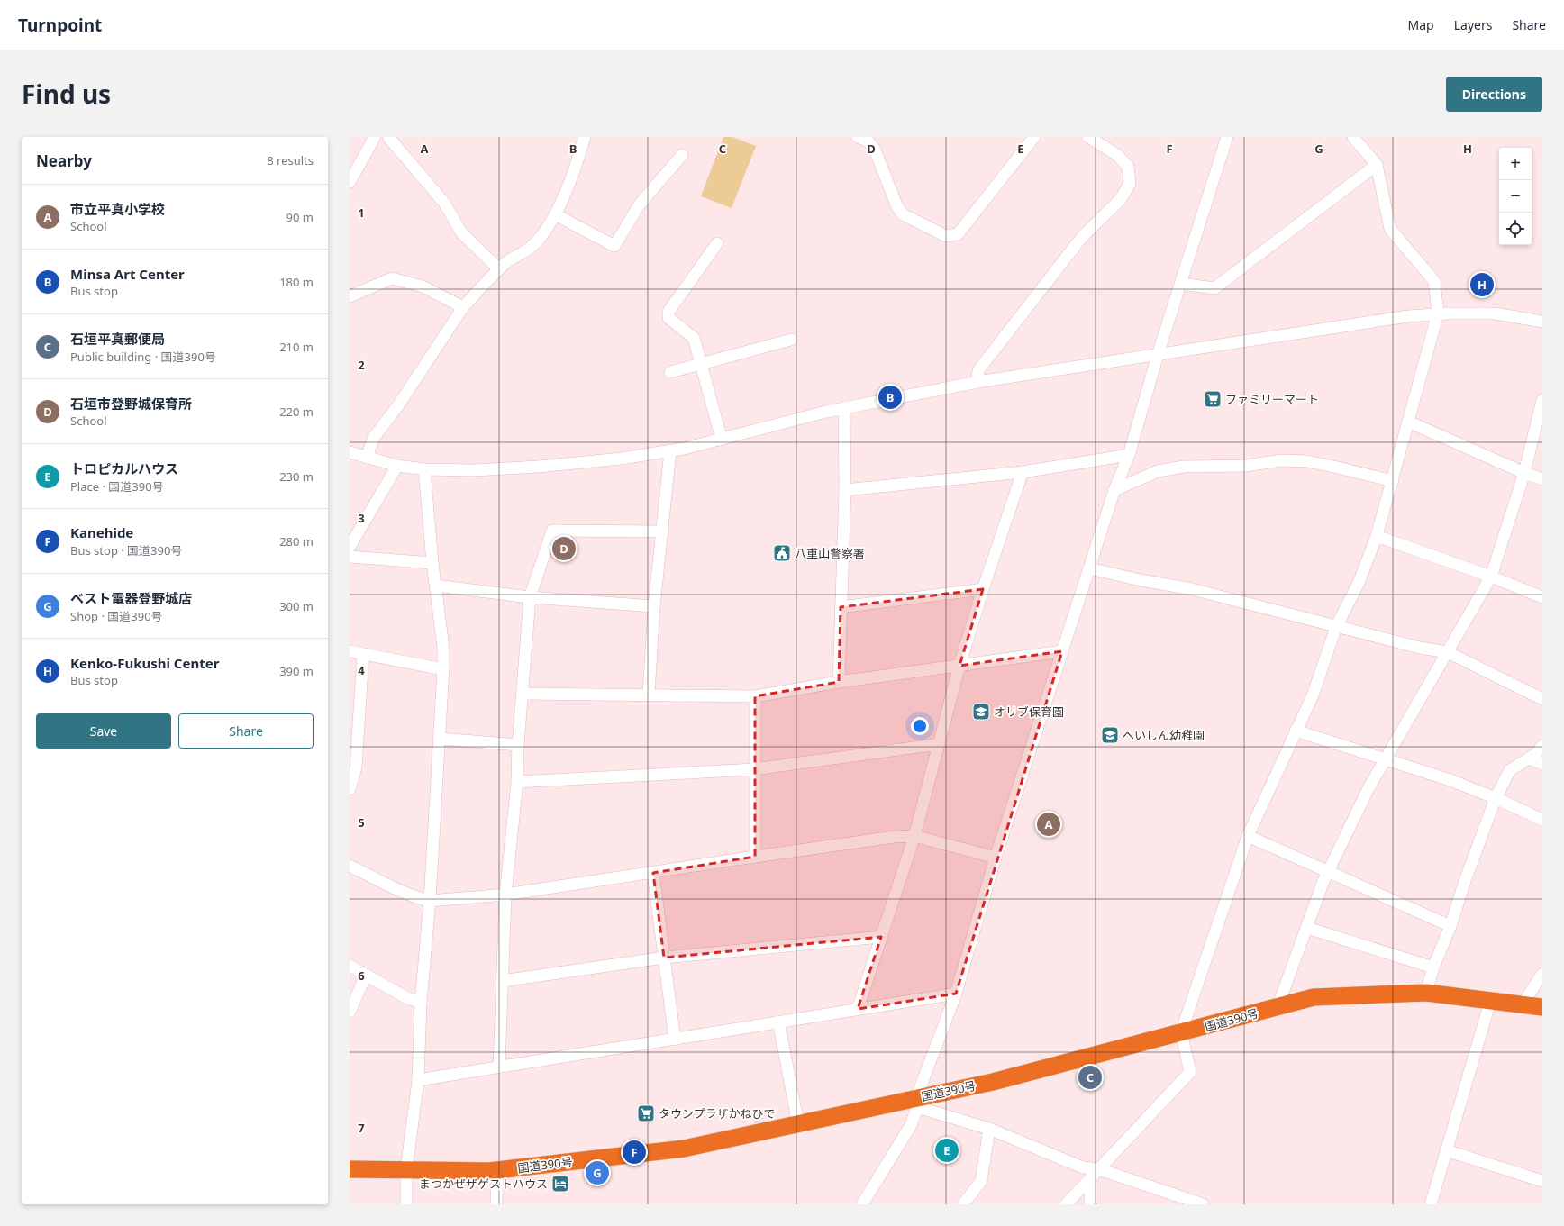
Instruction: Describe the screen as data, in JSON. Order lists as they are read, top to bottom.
{
  "streets": {
    "highway": ["国道390号"]
  },
  "places": {
    "supermarket": ["ファミリーマート", "タウンプラザかねひで"],
    "public building": ["八重山警察署"],
    "school or university": ["オリブ保育園", "へいしん幼稚園"],
    "hotel": ["まつかぜザゲストハウス"]
  },
  "page": {
    "header": "Turnpoint",
    "nav": ["Map", "Layers", "Share"],
    "title": "Find us",
    "buttons": [
      "Directions",
      ["Save", "Share"]
    ],
    "heading": ["Nearby", "8 results"],
    "map_buttons": ["+", "−"],
    "list": [
      {
        "mark": "A",
        "name": "市立平真小学校",
        "note": "School",
        "value": "90 m"
      },
      {
        "mark": "B",
        "name": "Minsa Art Center",
        "note": "Bus stop",
        "value": "180 m"
      },
      {
        "mark": "C",
        "name": "石垣平真郵便局",
        "note": "Public building · 国道390号",
        "value": "210 m"
      },
      {
        "mark": "D",
        "name": "石垣市登野城保育所",
        "note": "School",
        "value": "220 m"
      },
      {
        "mark": "E",
        "name": "トロピカルハウス",
        "note": "Place · 国道390号",
        "value": "230 m"
      },
      {
        "mark": "F",
        "name": "Kanehide",
        "note": "Bus stop · 国道390号",
        "value": "280 m"
      },
      {
        "mark": "G",
        "name": "ベスト電器登野城店",
        "note": "Shop · 国道390号",
        "value": "300 m"
      },
      {
        "mark": "H",
        "name": "Kenko-Fukushi Center",
        "note": "Bus stop",
        "value": "390 m"
      }
    ],
    "pins": [
      "H",
      "B",
      "D",
      "A",
      "C",
      "E",
      "F",
      "G"
    ]
  },
  "grid": {
    "columns": [
      "A",
      "B",
      "C",
      "D",
      "E",
      "F",
      "G",
      "H"
    ],
    "rows": [
      "1",
      "2",
      "3",
      "4",
      "5",
      "6",
      "7"
    ]
  }
}
